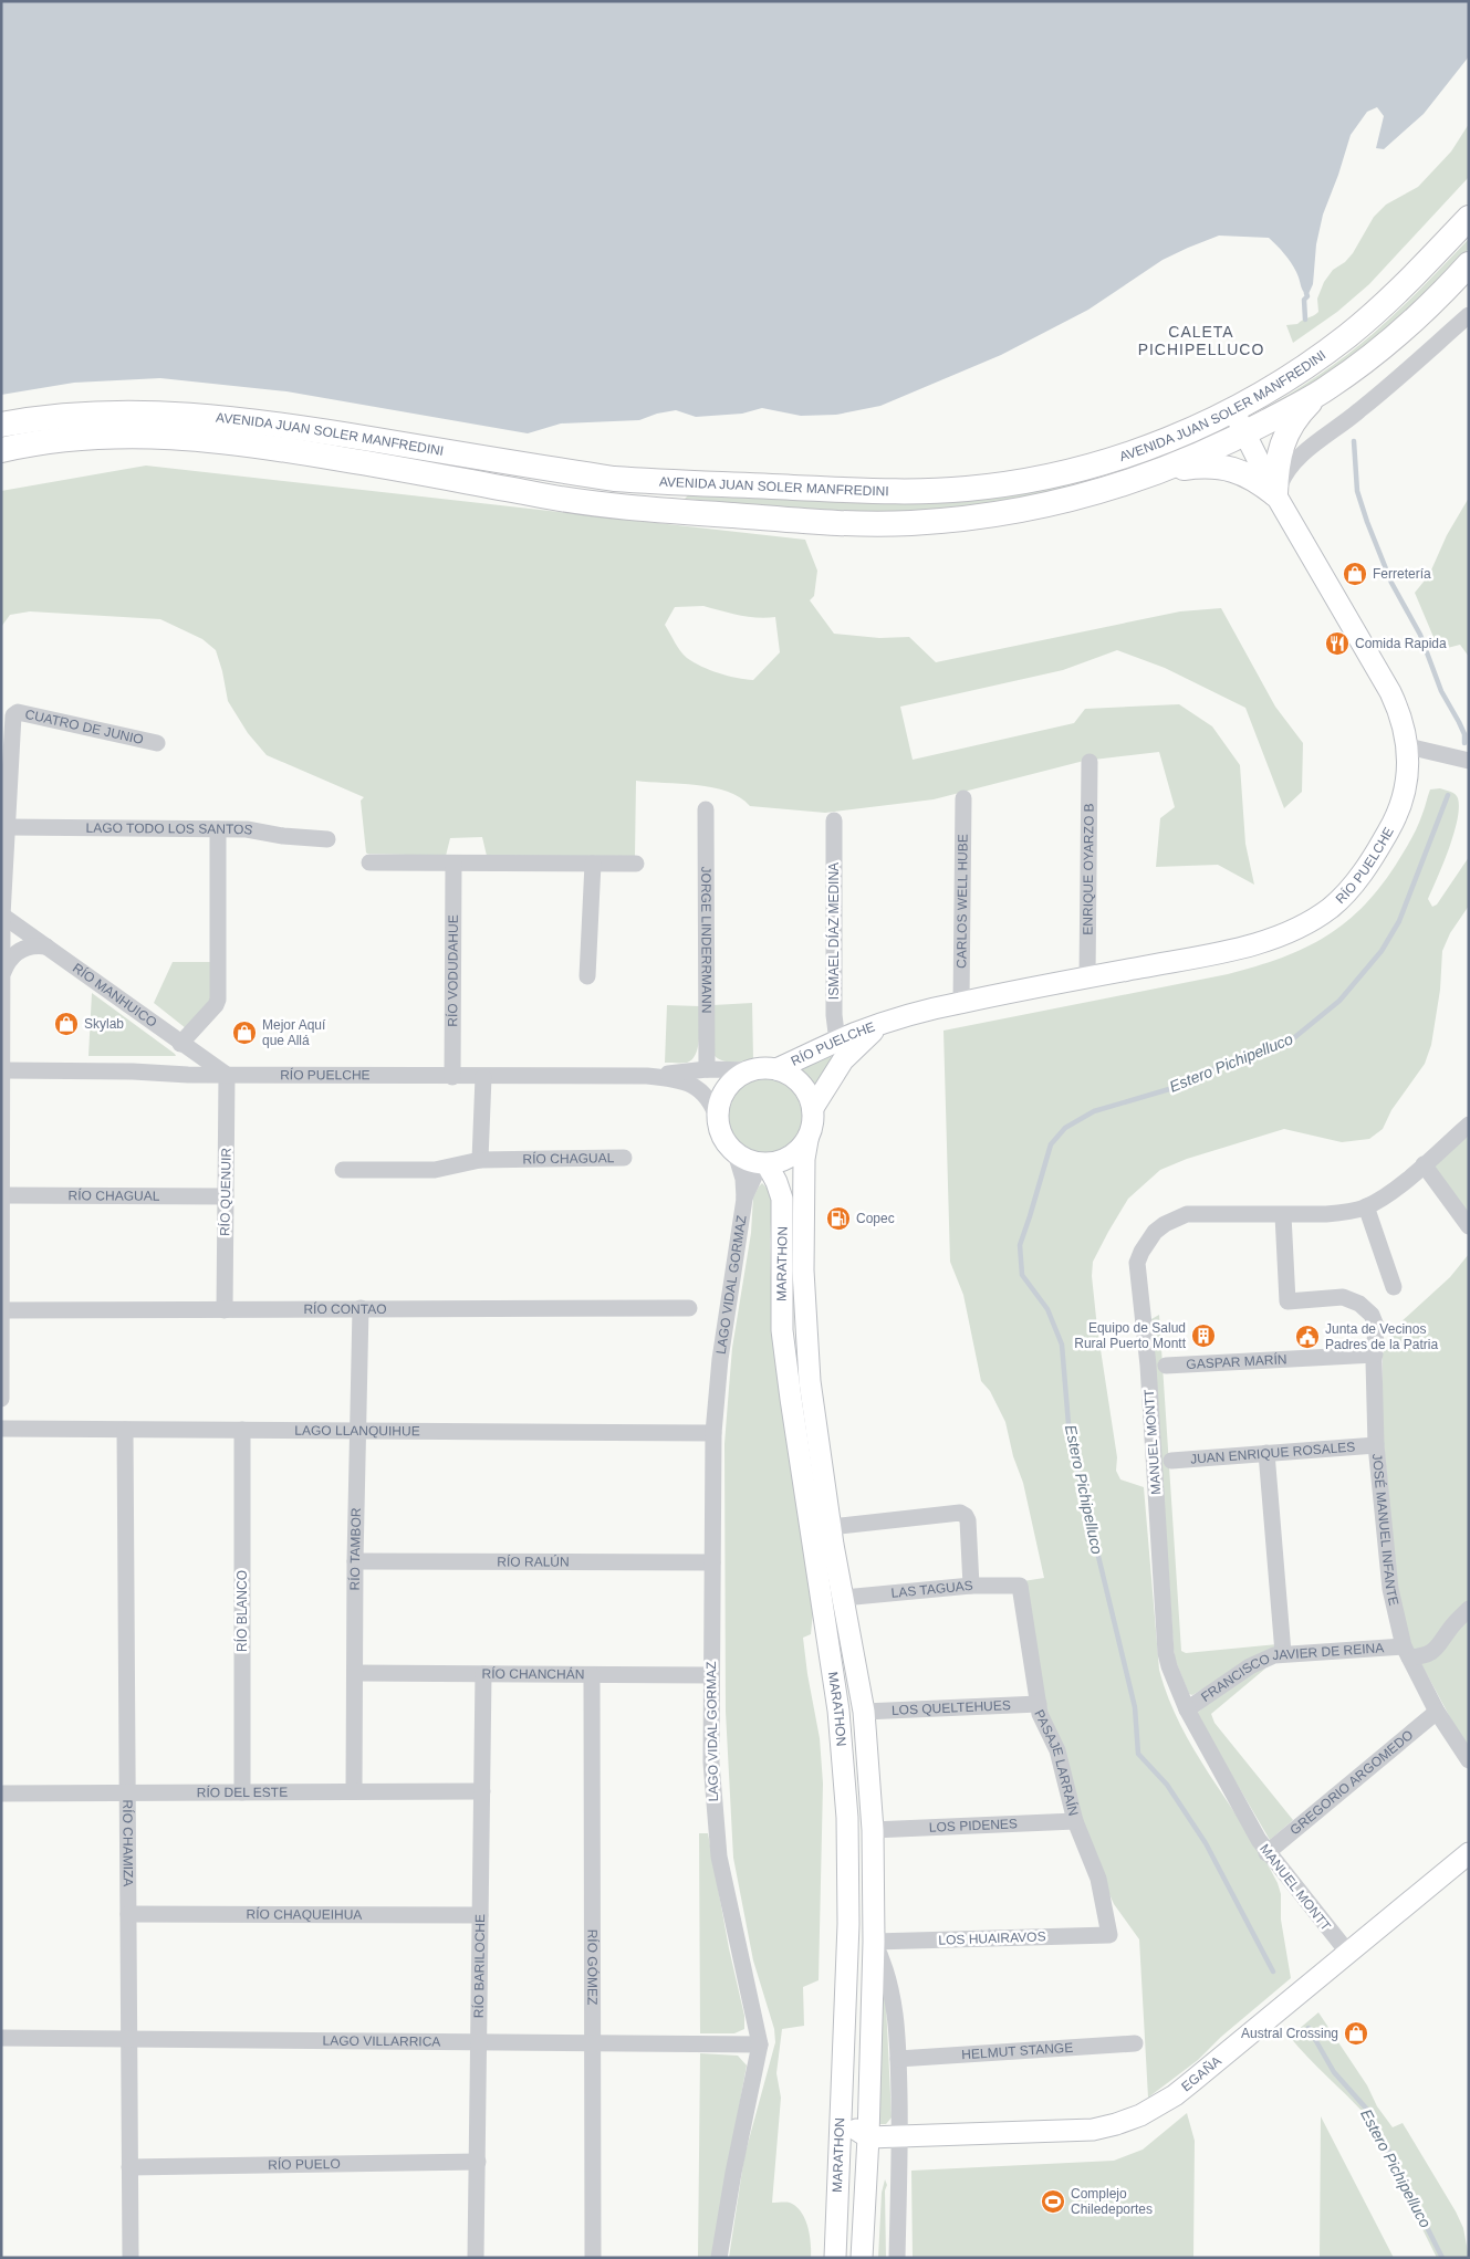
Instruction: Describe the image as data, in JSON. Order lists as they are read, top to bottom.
{
  "streets": {
    "highway": ["AVENIDA JUAN SOLER MANFREDINI"],
    "main road": ["RÍO PUELCHE", "MARATHON", "EGAÑA"],
    "street": [
      "CUATRO DE JUNIO",
      "LAGO TODO LOS SANTOS",
      "ENRIQUE OYARZO B",
      "CARLOS WELL HUBE",
      "ISMAEL DÍAZ MEDINA",
      "JORGE LINDERRMANN",
      "RÍO VODUDAHUE",
      "RÍO MANHUICO",
      "RÍO CHAGUAL",
      "RÍO QUENUIR",
      "LAGO VIDAL GORMAZ",
      "RÍO CONTAO",
      "GASPAR MARÍN",
      "LAGO LLANQUIHUE",
      "MANUEL MONTT",
      "JUAN ENRIQUE ROSALES",
      "JOSÉ MANUEL INFANTE",
      "RÍO TAMBOR",
      "RÍO RALÚN",
      "LAS TAGUAS",
      "RÍO BLANCO",
      "RÍO CHANCHÁN",
      "FRANCISCO JAVIER DE REINA",
      "LOS QUELTEHUES",
      "PASAJE LARRAÍN",
      "GREGORIO ARGOMEDO",
      "RÍO DEL ESTE",
      "LOS PIDENES",
      "RÍO CHAMIZA",
      "RÍO CHAQUEIHUA",
      "LOS HUAIRAVOS",
      "RÍO BARILOCHE",
      "RÍO GÓMEZ",
      "LAGO VILLARRICA",
      "HELMUT STANGE",
      "RÍO PUELO"
    ]
  },
  "crossings": [
    ["AVENIDA JUAN SOLER MANFREDINI", "RÍO PUELCHE"],
    ["CUATRO DE JUNIO", "LAGO TODO LOS SANTOS"],
    ["RÍO PUELCHE", "ENRIQUE OYARZO B"],
    ["RÍO PUELCHE", "CARLOS WELL HUBE"],
    ["RÍO PUELCHE", "ISMAEL DÍAZ MEDINA"],
    ["RÍO PUELCHE", "JORGE LINDERRMANN"],
    ["RÍO PUELCHE", "RÍO VODUDAHUE"],
    ["RÍO PUELCHE", "RÍO MANHUICO"],
    ["RÍO PUELCHE", "RÍO QUENUIR"],
    ["RÍO PUELCHE", "MARATHON"],
    ["RÍO PUELCHE", "LAGO VIDAL GORMAZ"],
    ["RÍO MANHUICO", "RÍO QUENUIR"],
    ["RÍO CHAGUAL", "RÍO QUENUIR"],
    ["RÍO QUENUIR", "RÍO CONTAO"],
    ["MARATHON", "LAGO VIDAL GORMAZ"],
    ["MARATHON", "LAS TAGUAS"],
    ["MARATHON", "LOS QUELTEHUES"],
    ["MARATHON", "LOS PIDENES"],
    ["MARATHON", "LOS HUAIRAVOS"],
    ["MARATHON", "HELMUT STANGE"],
    ["MARATHON", "EGAÑA"],
    ["LAGO VIDAL GORMAZ", "LAGO LLANQUIHUE"],
    ["LAGO VIDAL GORMAZ", "RÍO RALÚN"],
    ["LAGO VIDAL GORMAZ", "RÍO CHANCHÁN"],
    ["LAGO VIDAL GORMAZ", "LAGO VILLARRICA"],
    ["RÍO CONTAO", "RÍO TAMBOR"],
    ["GASPAR MARÍN", "JOSÉ MANUEL INFANTE"],
    ["LAGO LLANQUIHUE", "RÍO TAMBOR"],
    ["LAGO LLANQUIHUE", "RÍO BLANCO"],
    ["LAGO LLANQUIHUE", "RÍO CHAMIZA"],
    ["MANUEL MONTT", "JOSÉ MANUEL INFANTE"],
    ["MANUEL MONTT", "FRANCISCO JAVIER DE REINA"],
    ["MANUEL MONTT", "GREGORIO ARGOMEDO"],
    ["MANUEL MONTT", "EGAÑA"],
    ["JUAN ENRIQUE ROSALES", "JOSÉ MANUEL INFANTE"],
    ["JOSÉ MANUEL INFANTE", "FRANCISCO JAVIER DE REINA"],
    ["JOSÉ MANUEL INFANTE", "GREGORIO ARGOMEDO"],
    ["RÍO TAMBOR", "RÍO RALÚN"],
    ["RÍO TAMBOR", "RÍO CHANCHÁN"],
    ["RÍO TAMBOR", "RÍO DEL ESTE"],
    ["LAS TAGUAS", "PASAJE LARRAÍN"],
    ["RÍO BLANCO", "RÍO DEL ESTE"],
    ["RÍO CHANCHÁN", "RÍO BARILOCHE"],
    ["RÍO CHANCHÁN", "RÍO GÓMEZ"],
    ["LOS QUELTEHUES", "PASAJE LARRAÍN"],
    ["PASAJE LARRAÍN", "LOS PIDENES"],
    ["PASAJE LARRAÍN", "LOS HUAIRAVOS"],
    ["RÍO DEL ESTE", "RÍO CHAMIZA"],
    ["RÍO DEL ESTE", "RÍO BARILOCHE"],
    ["RÍO CHAMIZA", "RÍO CHAQUEIHUA"],
    ["RÍO CHAMIZA", "LAGO VILLARRICA"],
    ["RÍO CHAMIZA", "RÍO PUELO"],
    ["RÍO CHAQUEIHUA", "RÍO BARILOCHE"],
    ["RÍO BARILOCHE", "LAGO VILLARRICA"],
    ["RÍO BARILOCHE", "RÍO PUELO"],
    ["RÍO GÓMEZ", "LAGO VILLARRICA"]
  ],
  "districts": ["CALETA PICHIPELLUCO"],
  "water": ["Estero Pichipelluco"],
  "places": {
    "shop": [
      "Ferretería",
      "Skylab",
      "Mejor Aquí que Allá",
      "Austral Crossing"
    ],
    "restaurant": ["Comida Rapida"],
    "fuel station": ["Copec"],
    "building": ["Equipo de Salud Rural Puerto Montt"],
    "public building": ["Junta de Vecinos Padres de la Patria"],
    "sports": ["Complejo Chiledeportes"]
  }
}
